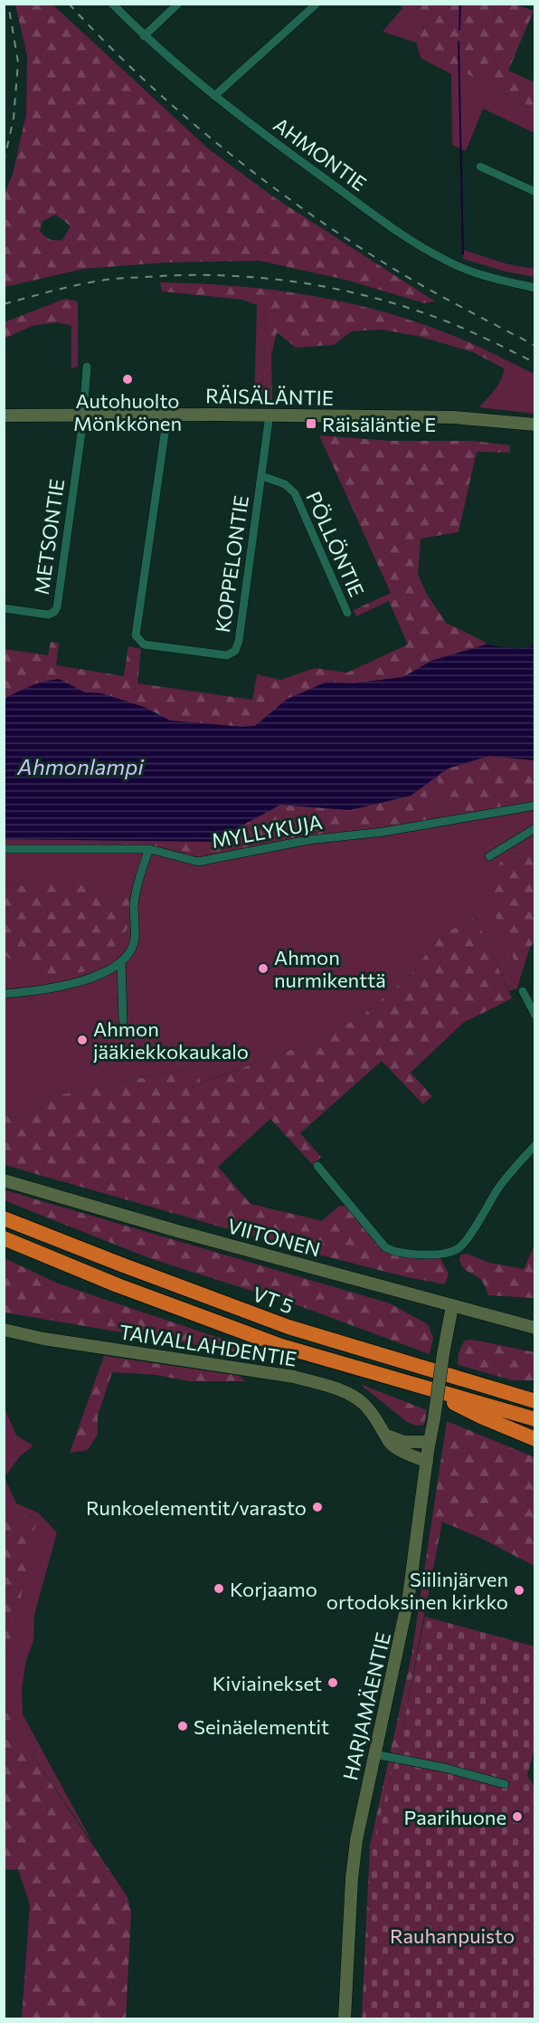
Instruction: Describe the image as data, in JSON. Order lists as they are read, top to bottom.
{
  "streets": {
    "highway": ["VT 5"],
    "street": [
      "AHMONTIE",
      "RÄISÄLÄNTIE",
      "METSONTIE",
      "PÖLLÖNTIE",
      "KOPPELONTIE",
      "MYLLYKUJA",
      "VIITONEN",
      "TAIVALLAHDENTIE",
      "HARJAMÄENTIE"
    ]
  },
  "crossings": [
    ["RÄISÄLÄNTIE", "METSONTIE"],
    ["RÄISÄLÄNTIE", "KOPPELONTIE"],
    ["PÖLLÖNTIE", "KOPPELONTIE"],
    ["VIITONEN", "HARJAMÄENTIE"],
    ["TAIVALLAHDENTIE", "HARJAMÄENTIE"]
  ],
  "water": ["Ahmonlampi"],
  "parks": ["Rauhanpuisto"],
  "places": {
    "other": [
      "Autohuolto Mönkkönen",
      "Ahmon nurmikenttä",
      "Ahmon jääkiekkokaukalo",
      "Runkoelementit/varasto",
      "Korjaamo",
      "Siilinjärven ortodoksinen kirkko",
      "Kiviainekset",
      "Seinäelementit",
      "Paarihuone"
    ],
    "transit": ["Räisäläntie E"]
  }
}
